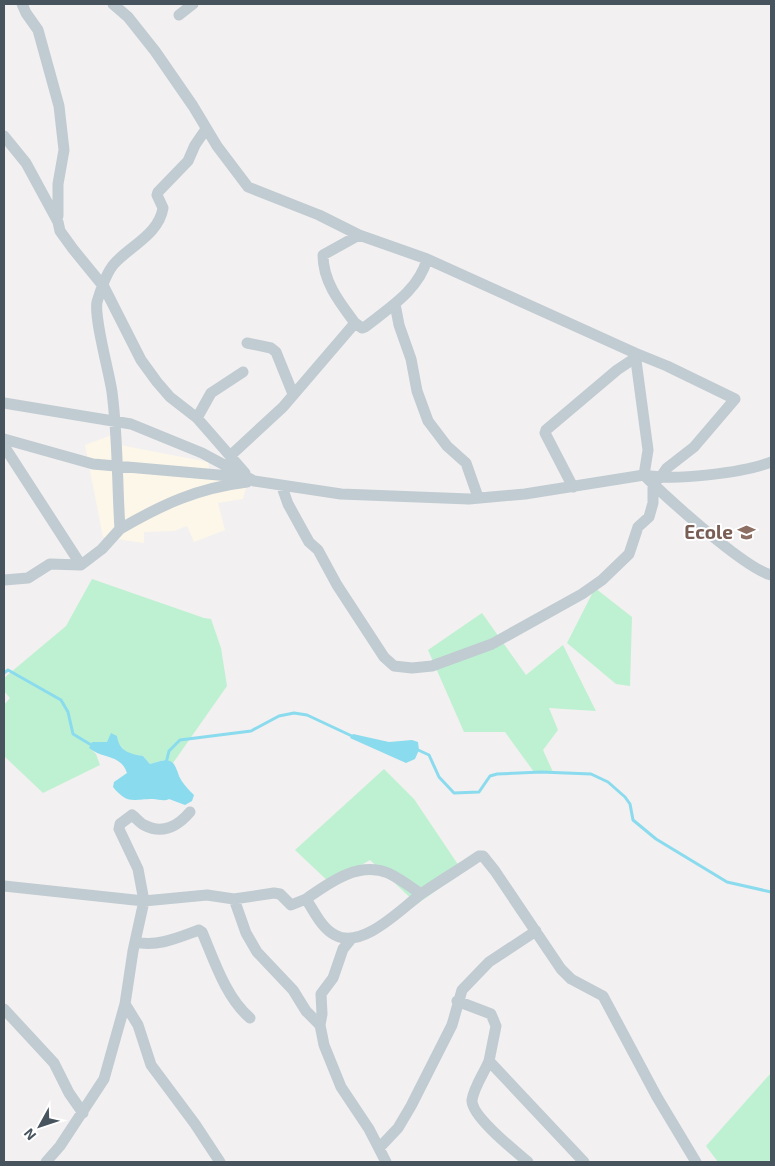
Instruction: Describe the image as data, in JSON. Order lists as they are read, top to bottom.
{
  "places": {
    "school or university": ["Ecole"]
  },
  "north": "bottom left"
}
